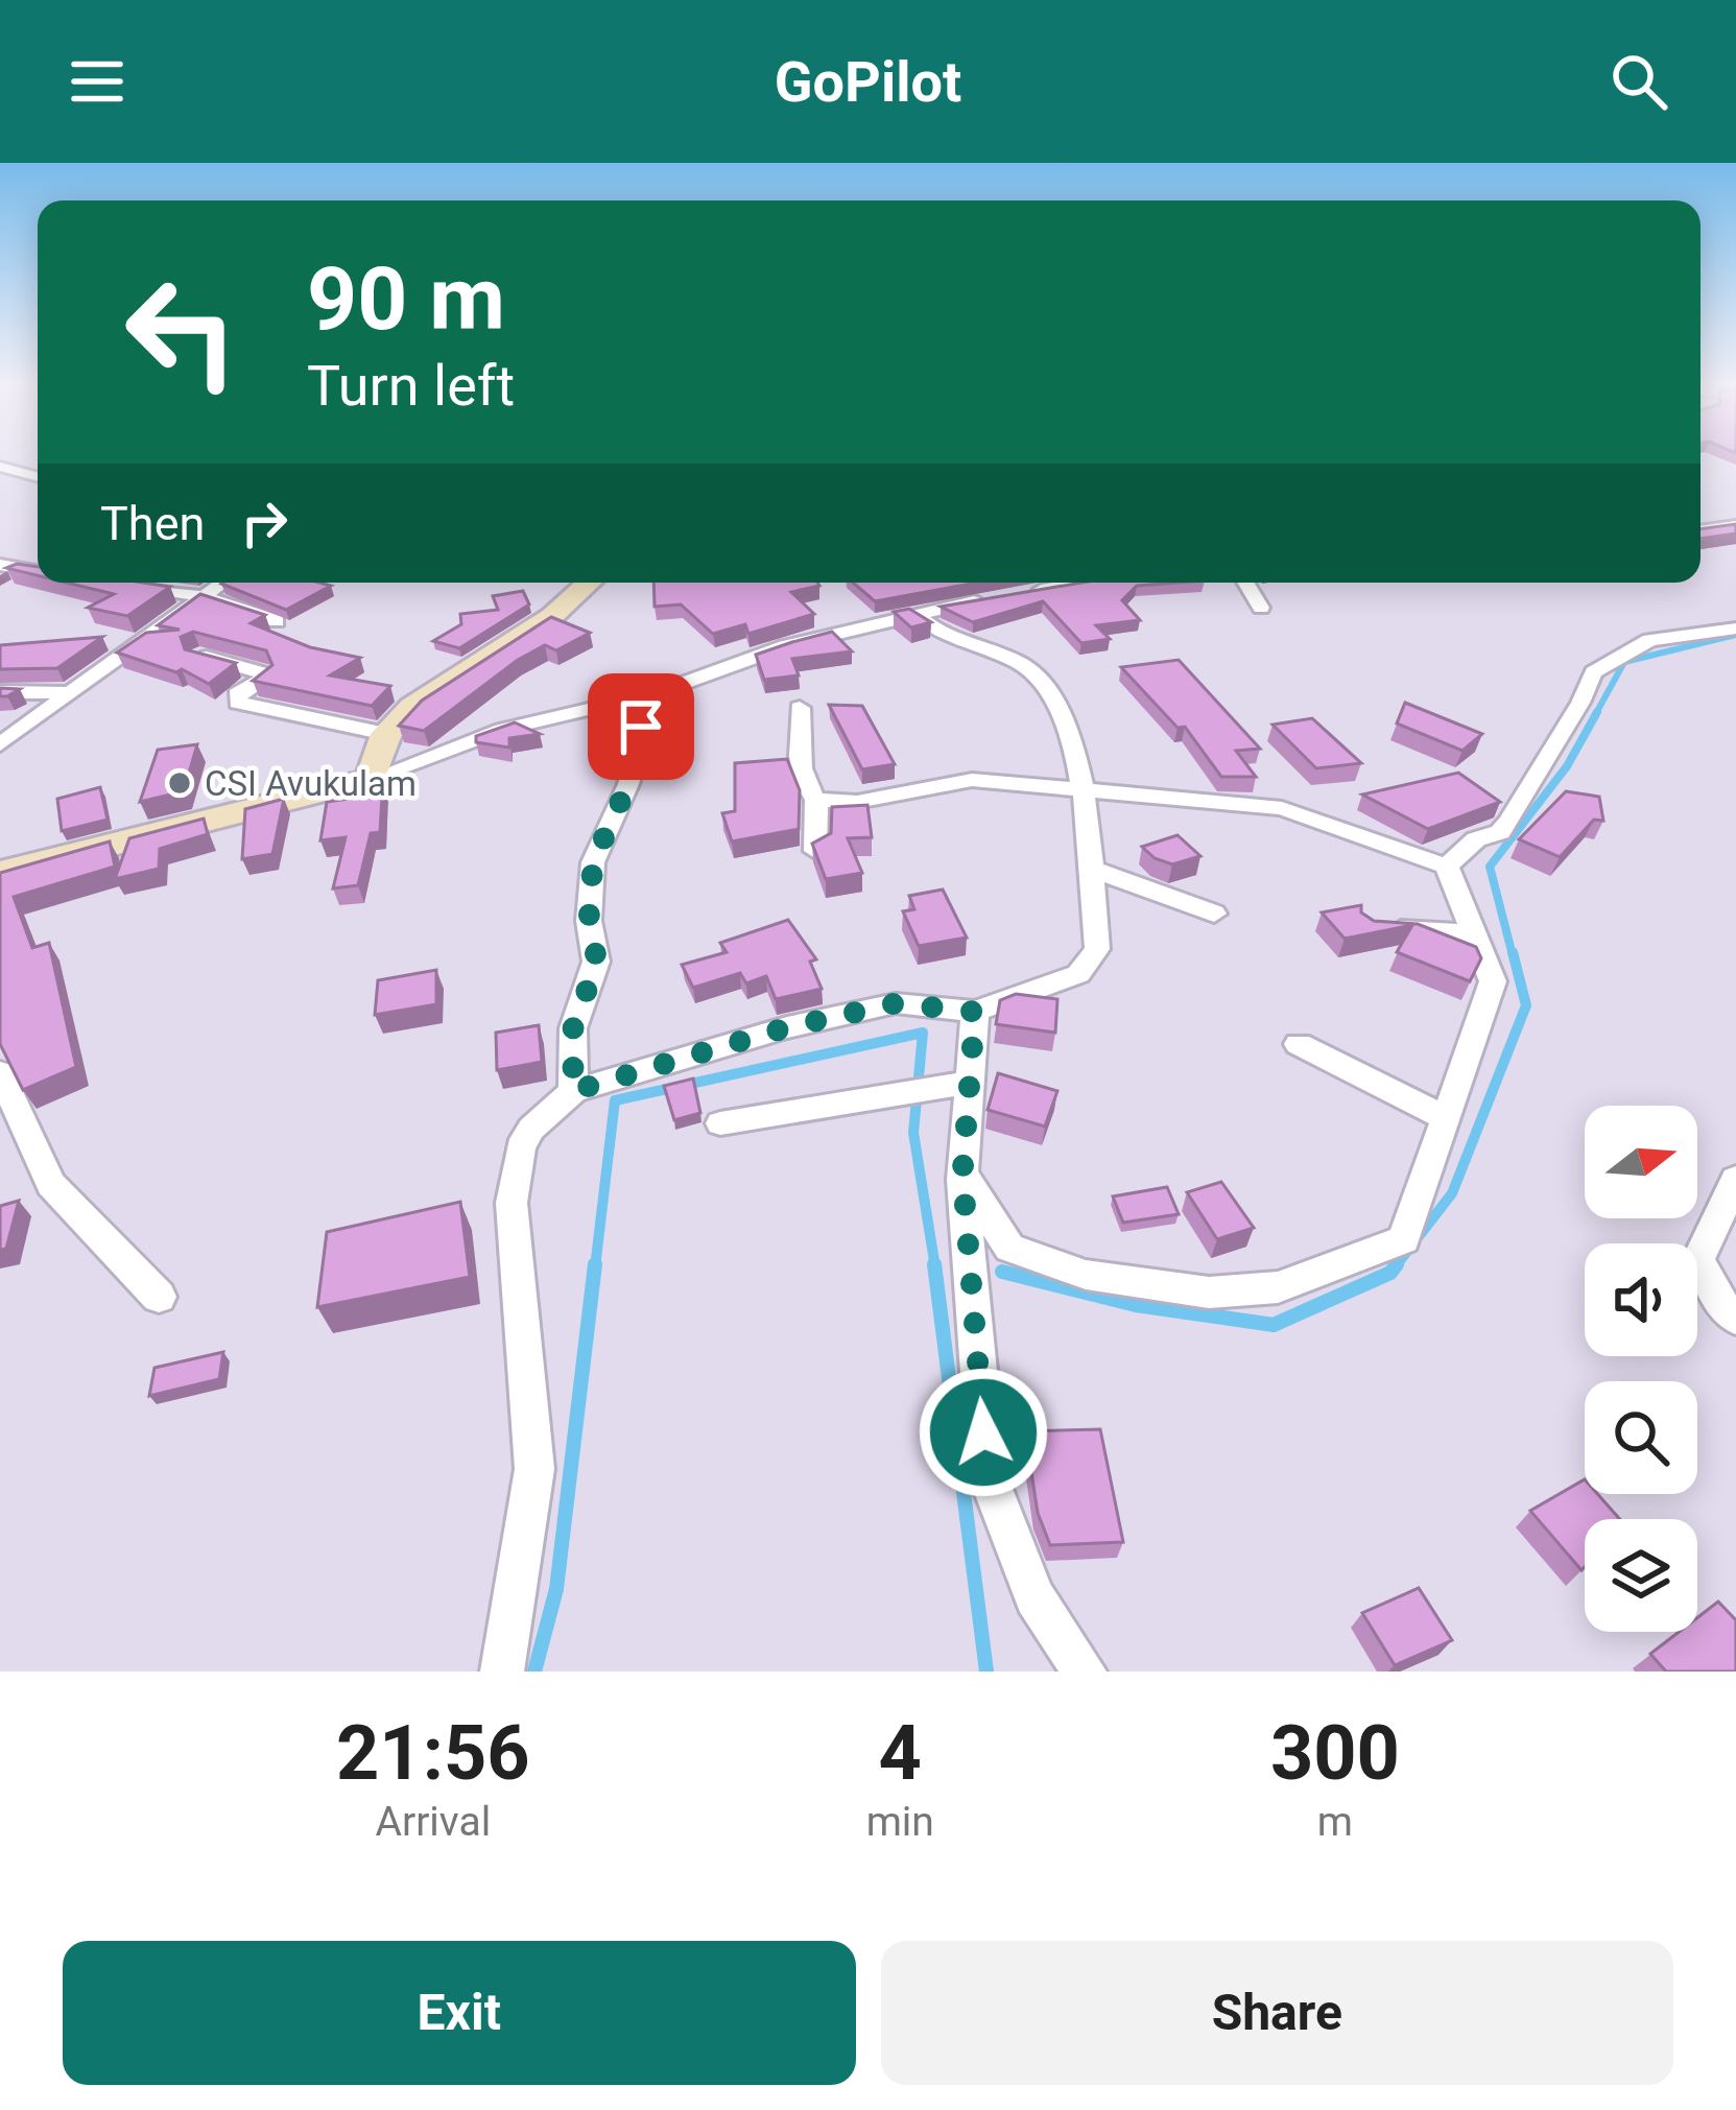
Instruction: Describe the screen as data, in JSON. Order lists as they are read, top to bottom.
{
  "places": ["CSI Avukulam"],
  "north": "right",
  "page": {
    "header": "GoPilot",
    "turn": ["90 m", "Turn left"],
    "then": "Then",
    "eta": [
      "21:56",
      "Arrival",
      "4",
      "min",
      "300",
      "m"
    ],
    "buttons": ["Exit", "Share"]
  }
}
